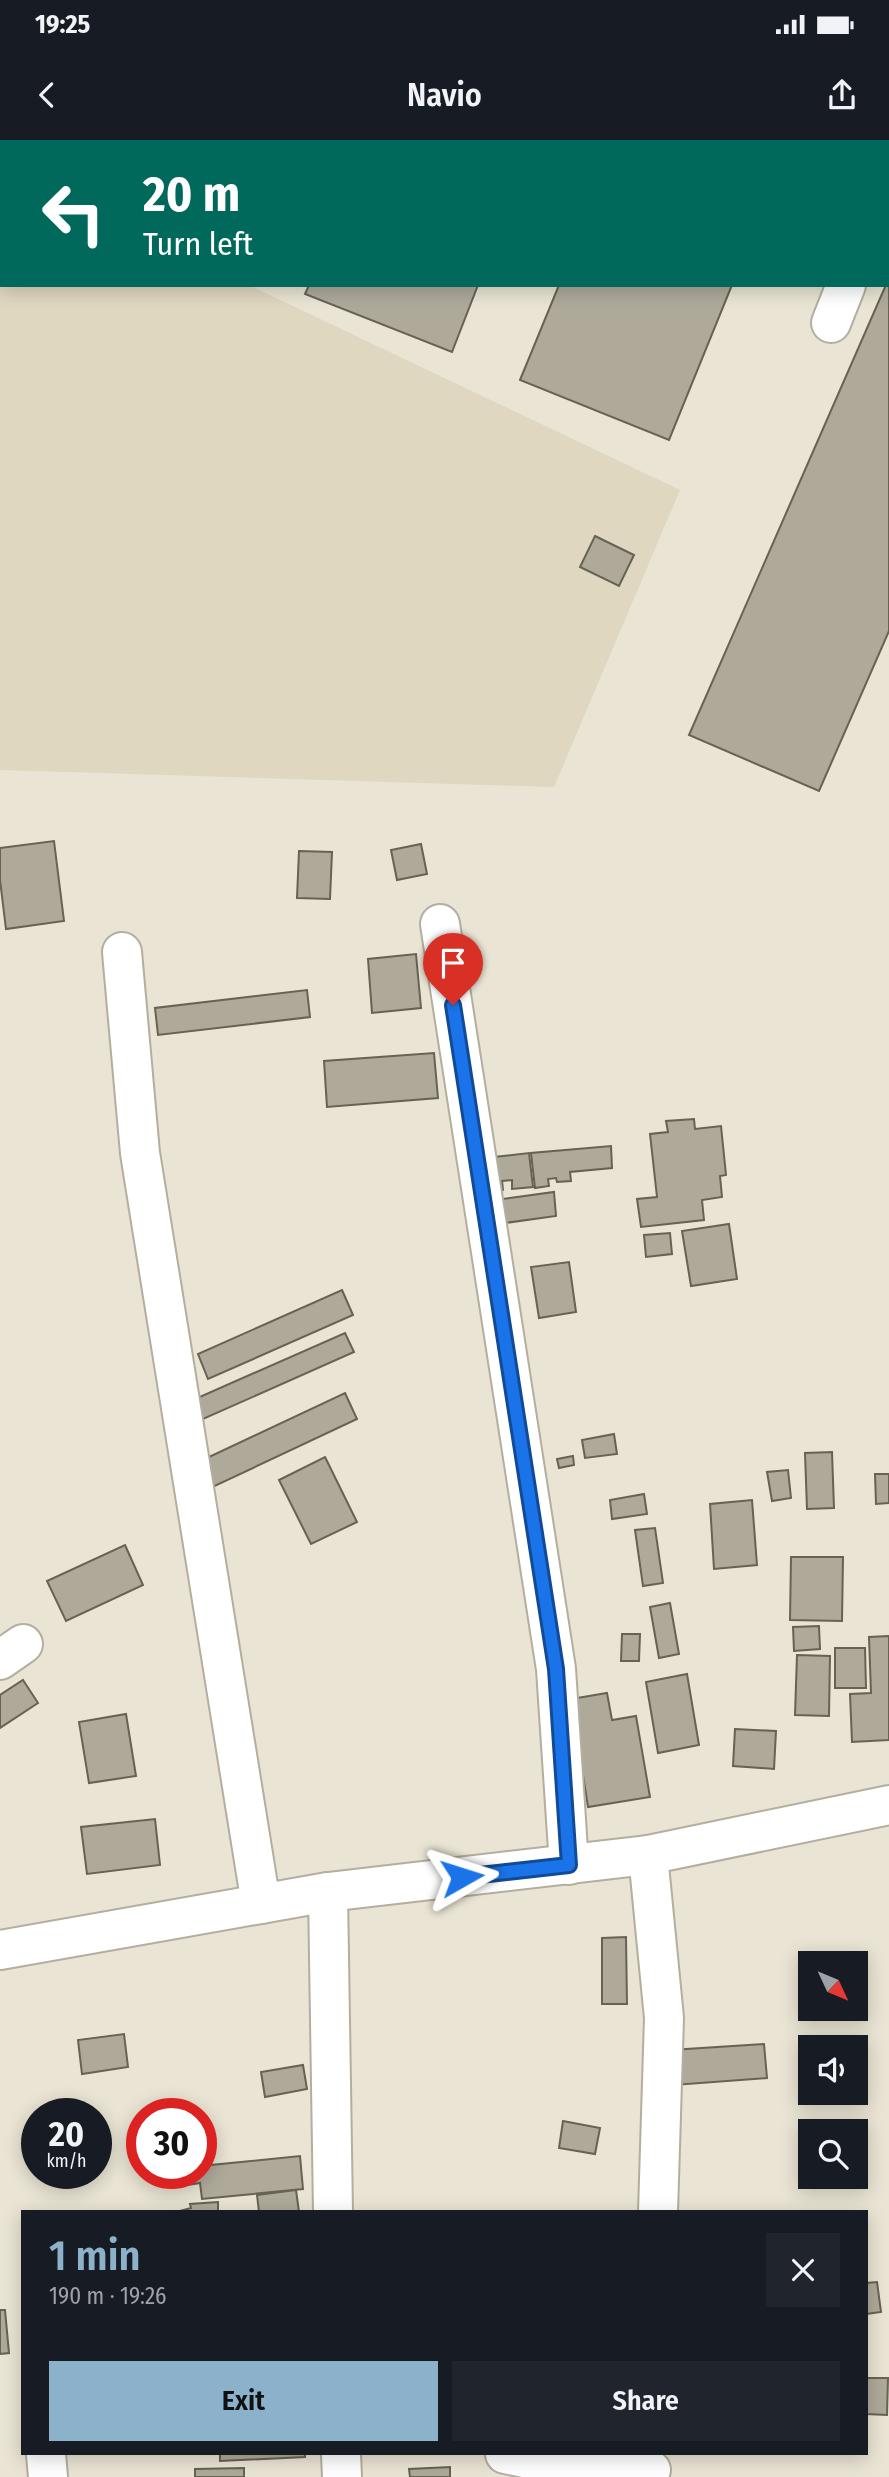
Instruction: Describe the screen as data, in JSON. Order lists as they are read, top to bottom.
{
  "north": "bottom right",
  "page": {
    "status": "19:25",
    "header": "Navio",
    "turn": ["20 m", "Turn left"],
    "speed": "20 km/h",
    "limit": "30",
    "heading": ["1 min", "190 m · 19:26"],
    "buttons": ["Exit", "Share"]
  }
}
